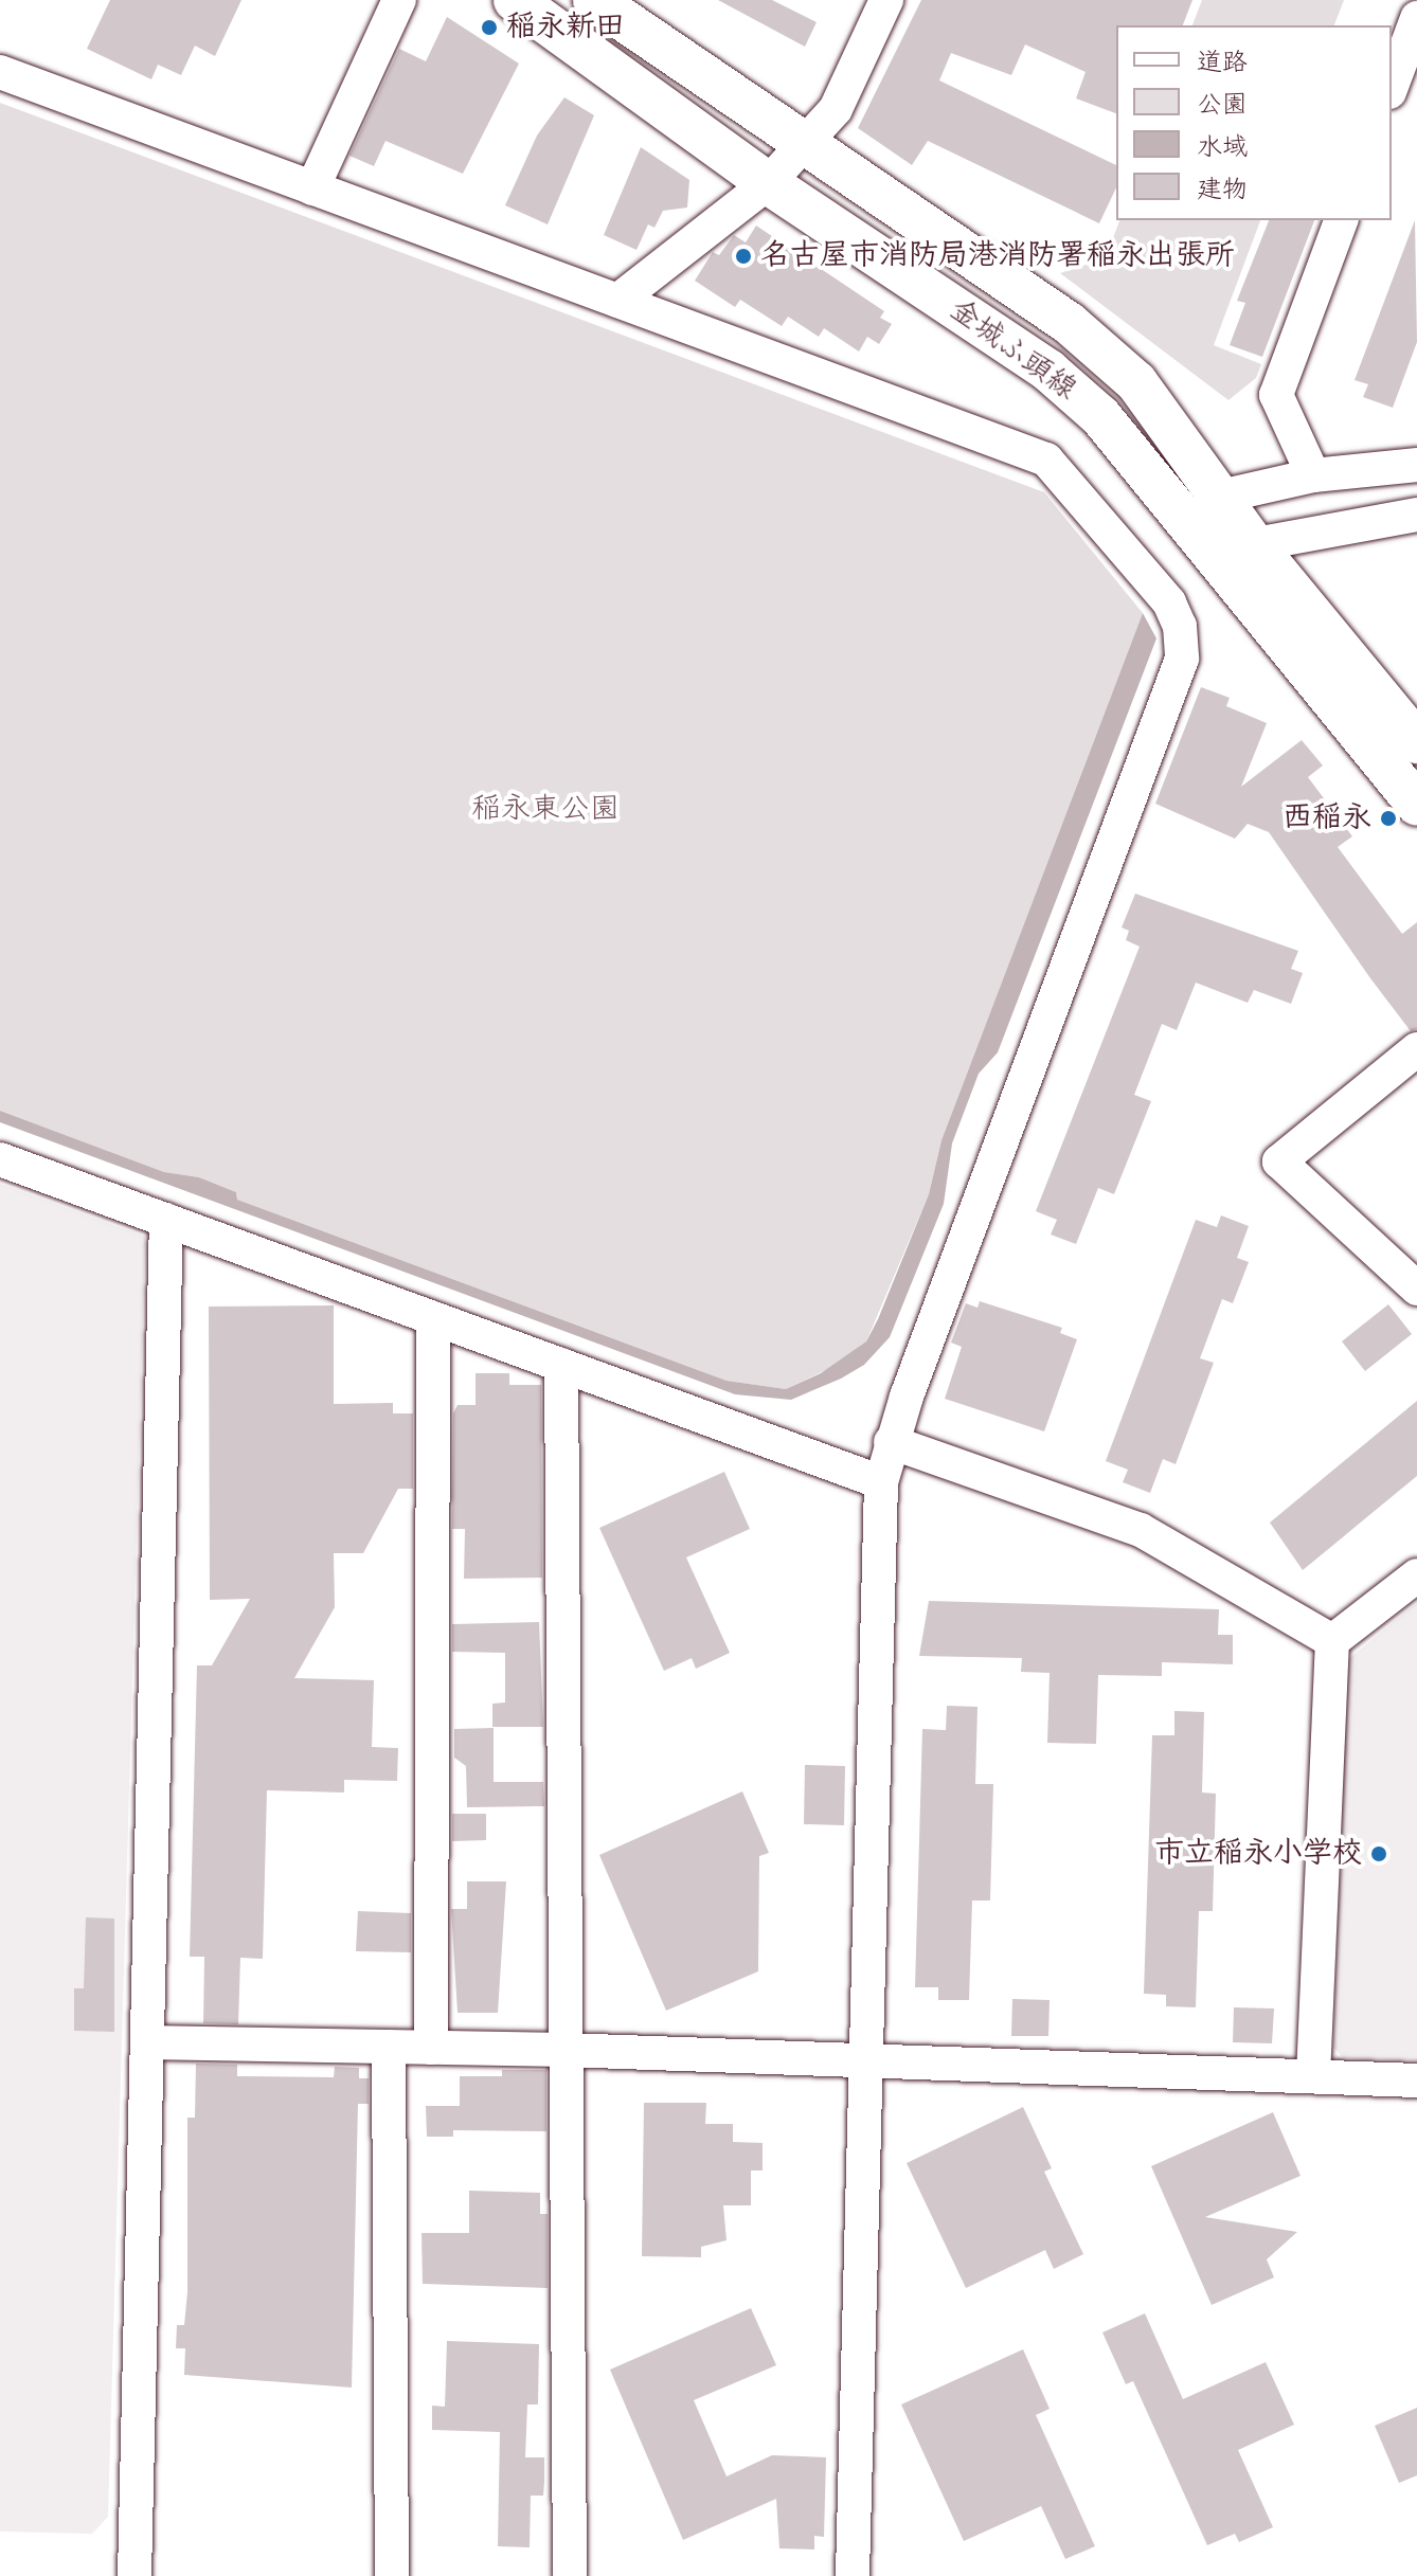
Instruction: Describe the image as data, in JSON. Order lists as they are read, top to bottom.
{
  "streets": {
    "main road": ["金城ふ頭線"]
  },
  "parks": ["稲永東公園"],
  "places": [
    "稲永新田",
    "名古屋市消防局港消防署稲永出張所",
    "西稲永",
    "市立稲永小学校"
  ],
  "legend": [
    "道路",
    "公園",
    "水域",
    "建物"
  ]
}
